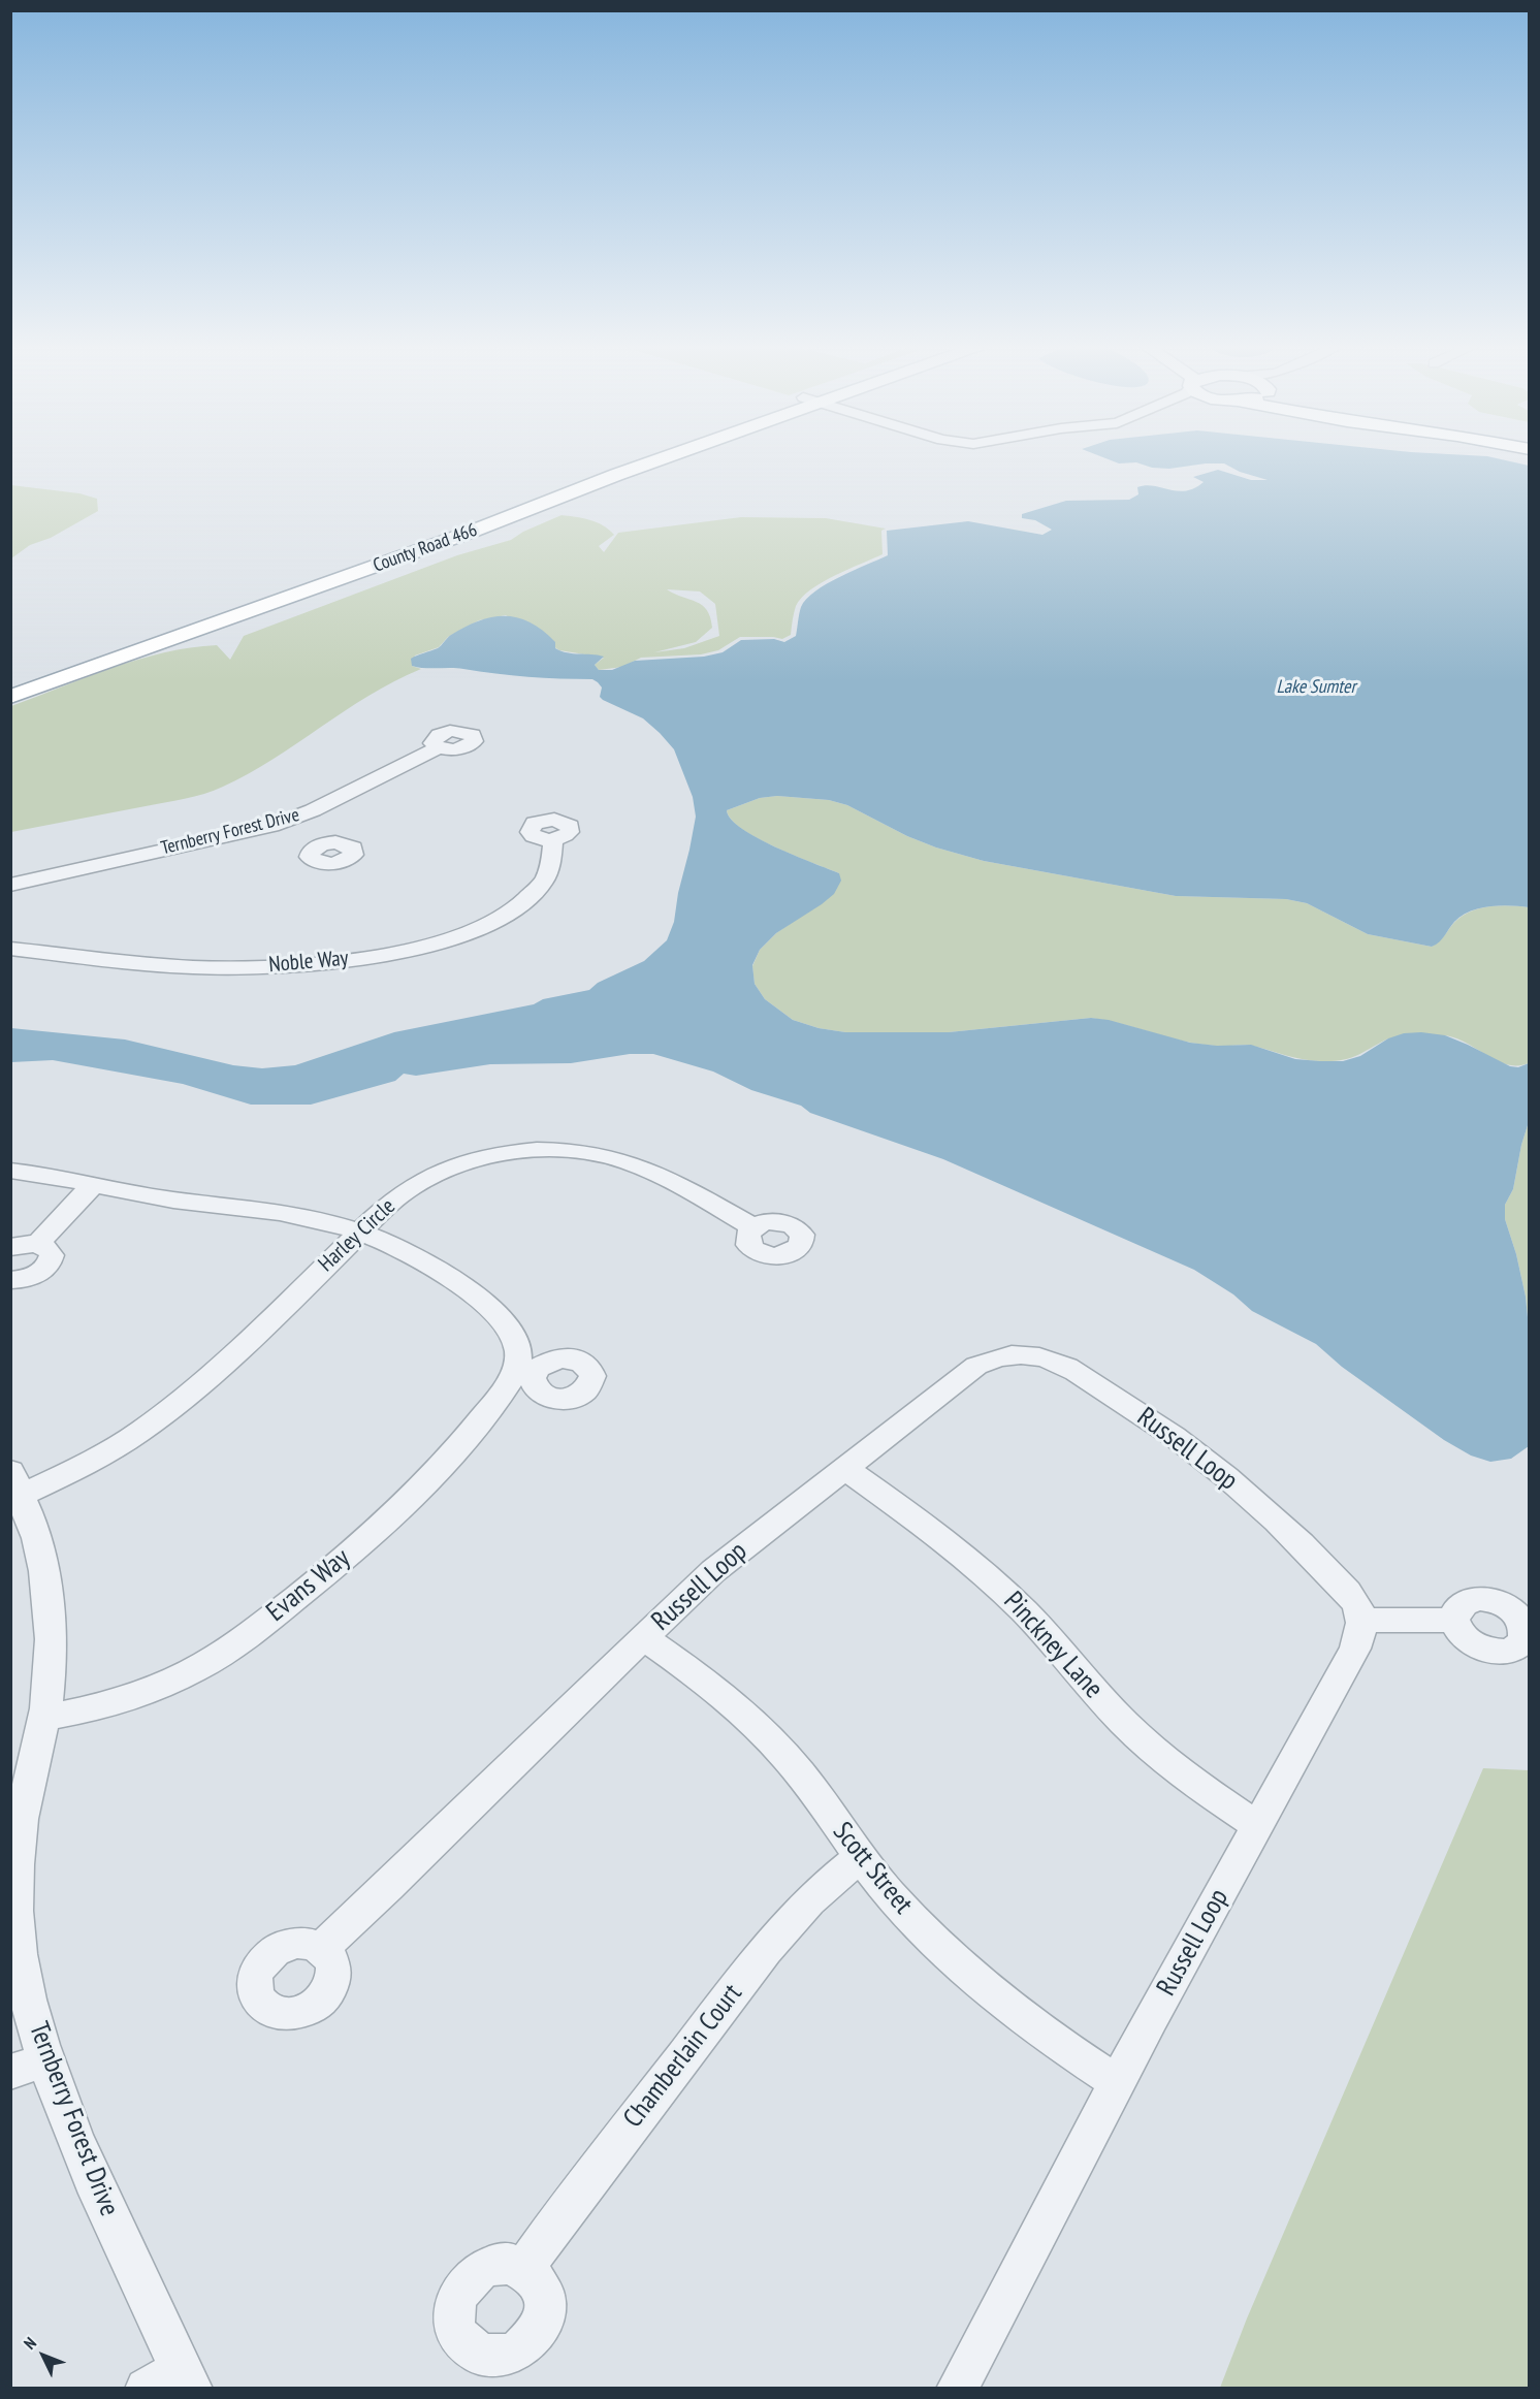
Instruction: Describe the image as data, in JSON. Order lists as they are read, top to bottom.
{
  "streets": {
    "main road": ["County Road 466"],
    "street": [
      "Ternberry Forest Drive",
      "Noble Way",
      "Harley Circle",
      "Russell Loop",
      "Evans Way",
      "Pinckney Lane",
      "Scott Street",
      "Chamberlain Court"
    ]
  },
  "crossings": [
    ["Ternberry Forest Drive", "Harley Circle"],
    ["Ternberry Forest Drive", "Evans Way"],
    ["Harley Circle", "Evans Way"],
    ["Russell Loop", "Pinckney Lane"],
    ["Russell Loop", "Scott Street"],
    ["Scott Street", "Chamberlain Court"]
  ],
  "water": ["Lake Sumter"],
  "north": "top left"
}
